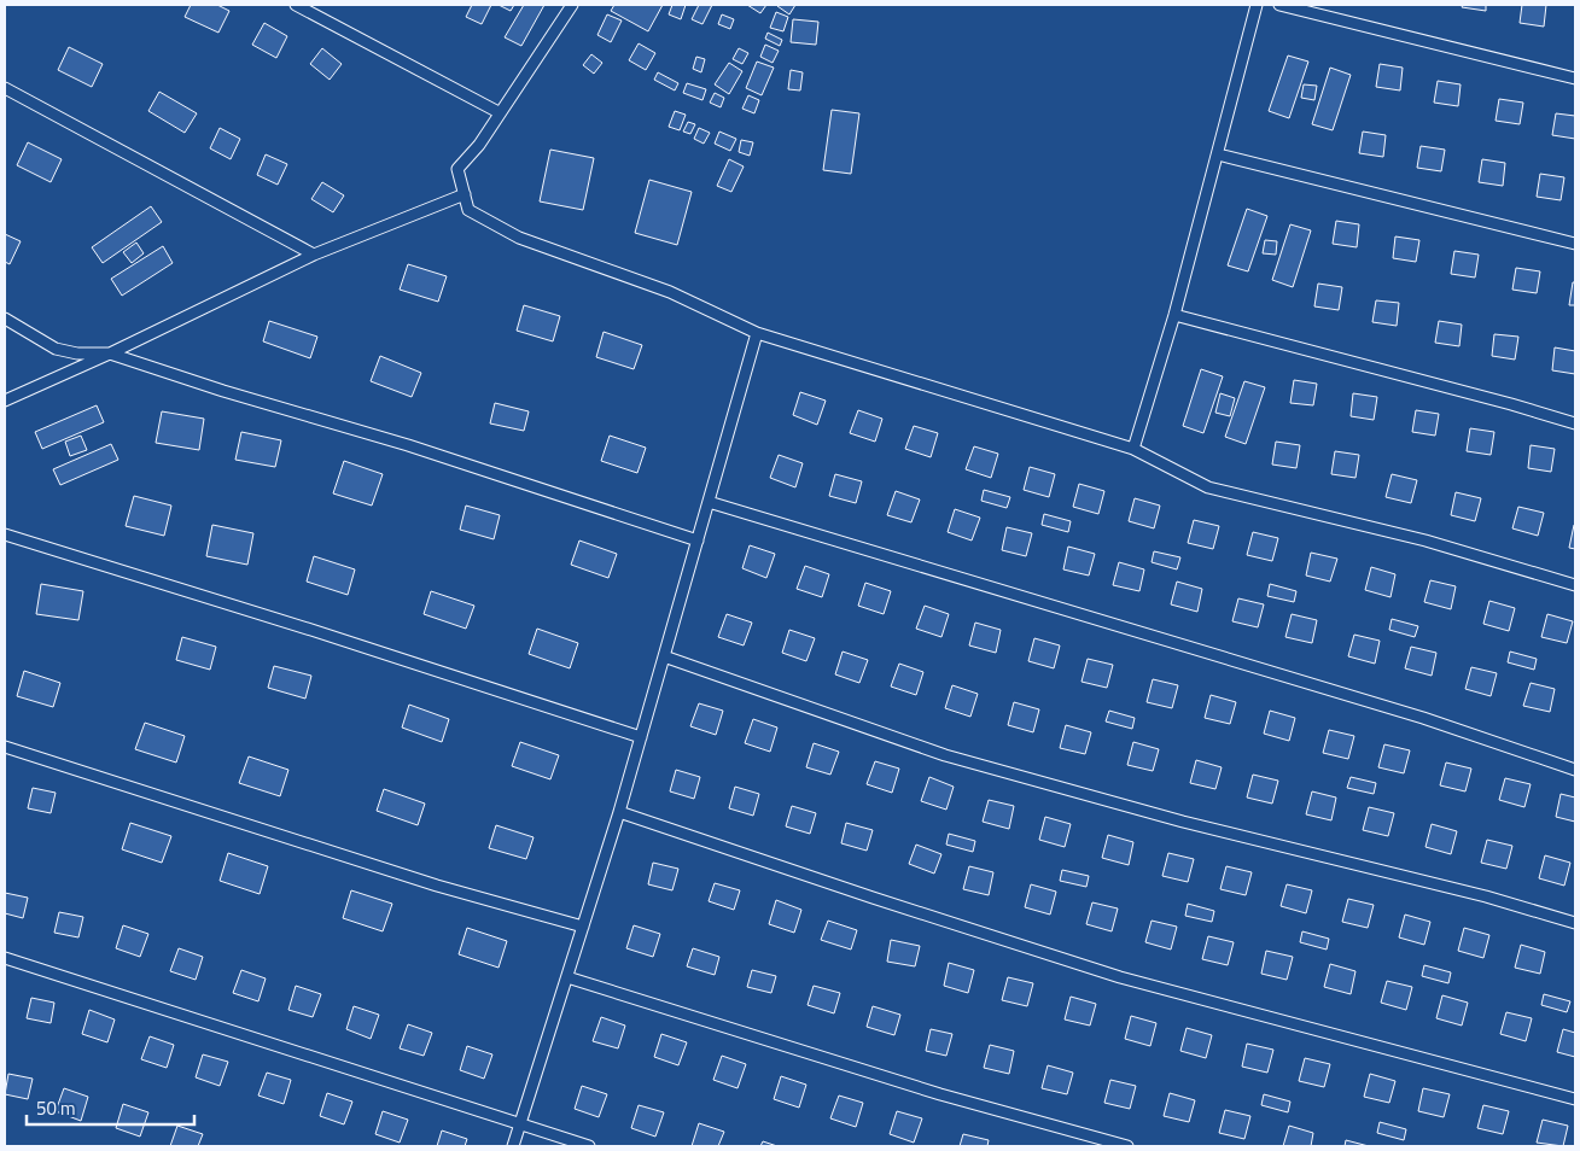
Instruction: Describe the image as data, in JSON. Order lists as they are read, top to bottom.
{
  "scale_bar": "50 m"
}
